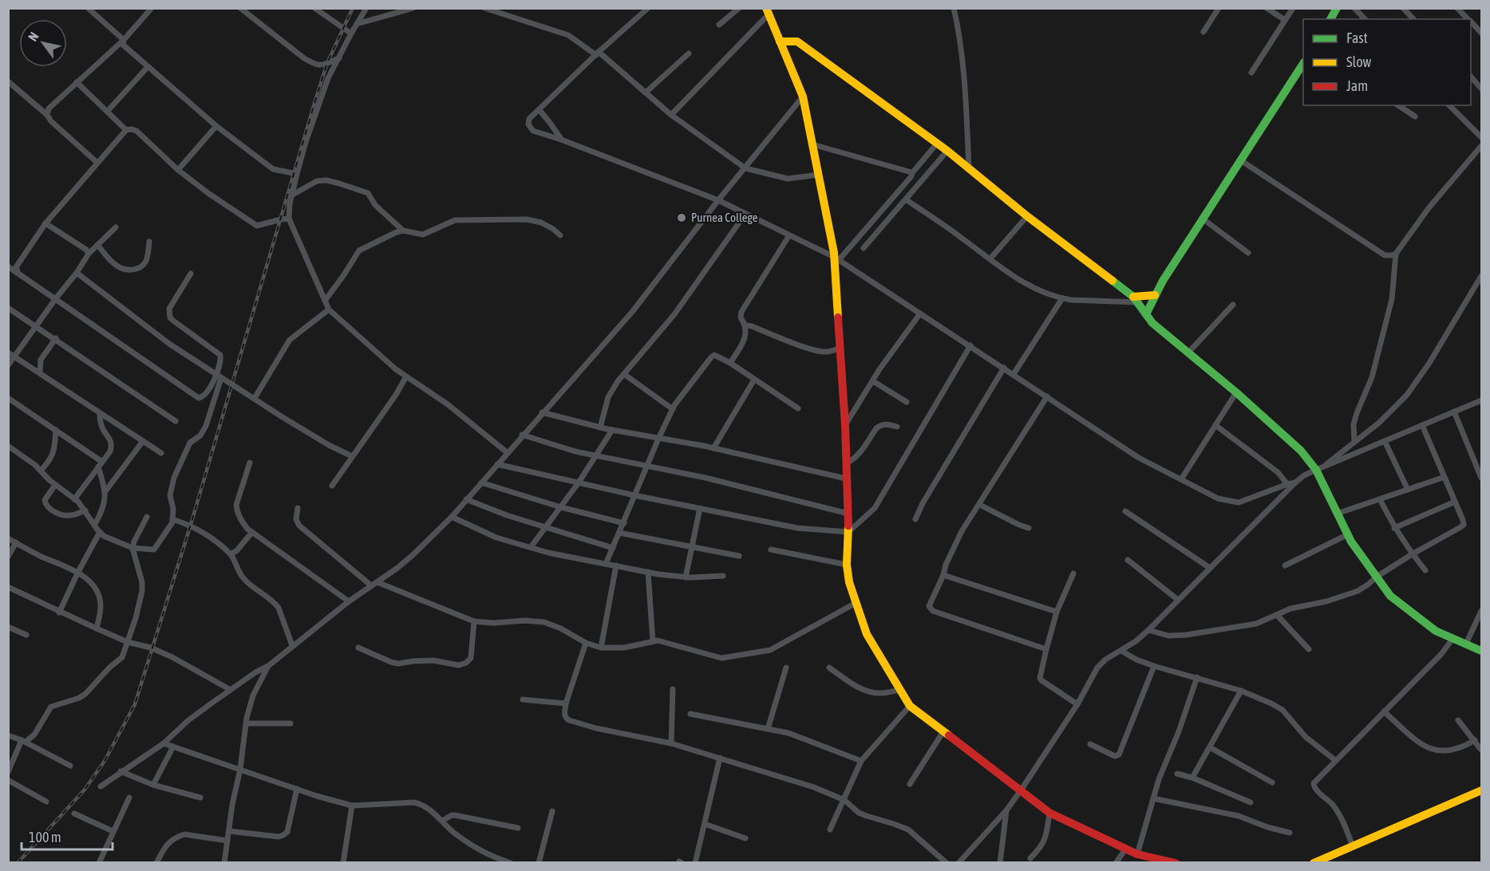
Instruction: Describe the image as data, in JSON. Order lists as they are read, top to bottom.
{
  "places": ["Purnea College"],
  "legend": ["Fast", "Slow", "Jam"],
  "scale_bar": "100 m",
  "north": "top left"
}
